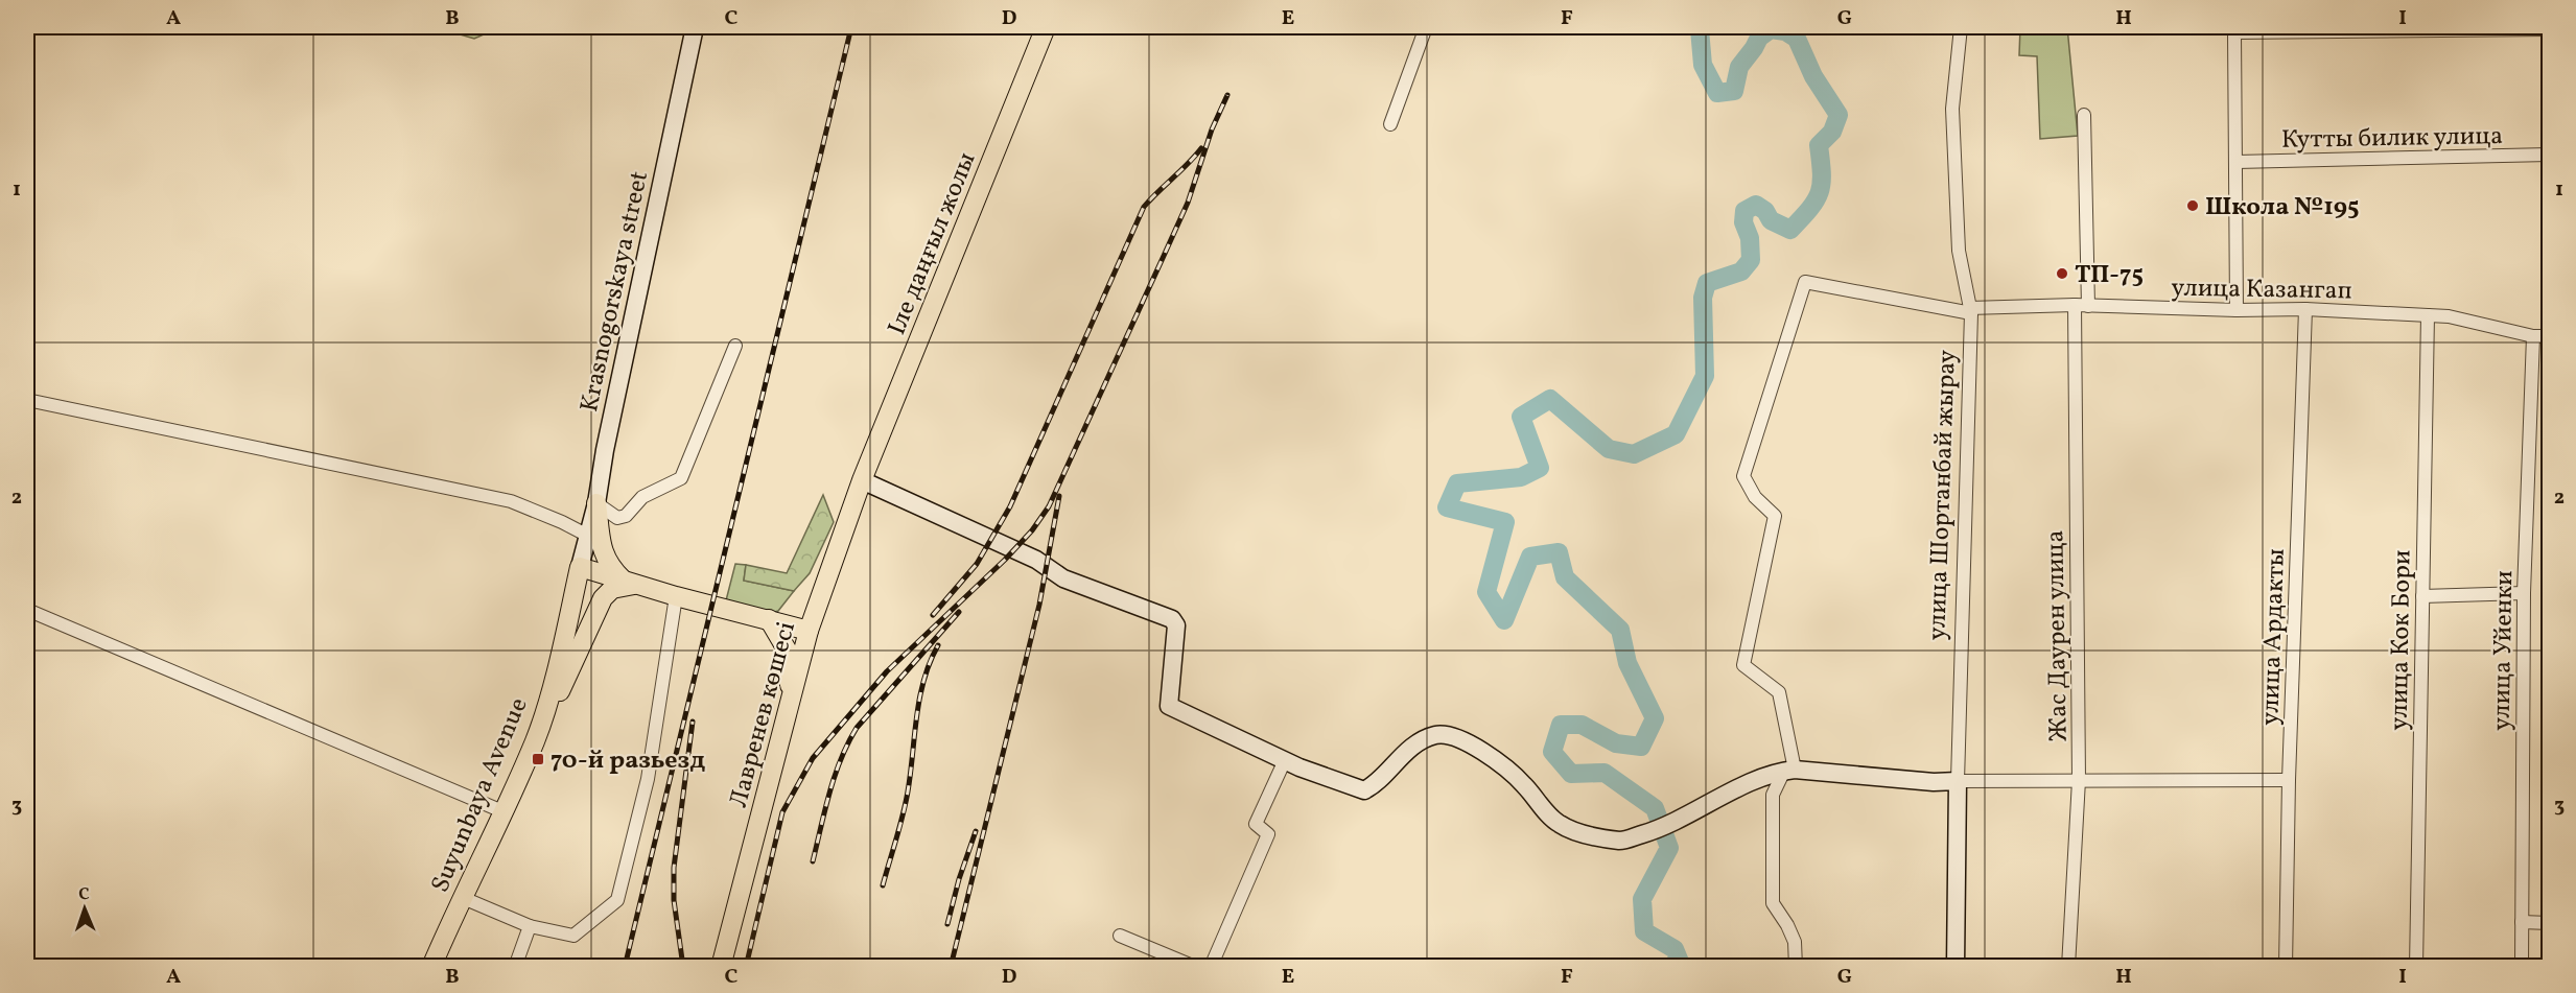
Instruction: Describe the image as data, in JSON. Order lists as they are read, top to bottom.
{
  "streets": {
    "main road": ["Іле даңғыл жолы", "Лавренев көшесі", "Suyunbaya Avenue"],
    "street": [
      "Кутты билик улица",
      "улица Казангап",
      "Krasnogorskaya street",
      "улица Шортанбай жырау",
      "Жас Даурен улица",
      "улица Ардакты",
      "улица Кок Бори",
      "улица Уйенки"
    ]
  },
  "crossings": [
    ["Іле даңғыл жолы", "Лавренев көшесі"],
    ["улица Казангап", "улица Шортанбай жырау"],
    ["улица Казангап", "Жас Даурен улица"],
    ["улица Казангап", "улица Ардакты"],
    ["улица Казангап", "улица Кок Бори"],
    ["улица Казангап", "улица Уйенки"],
    ["Krasnogorskaya street", "Suyunbaya Avenue"]
  ],
  "places": {
    "other": ["Школа №195", "ТП-75"],
    "transit": ["70-й разьезд"]
  },
  "north": "top",
  "grid": {
    "columns": [
      "A",
      "B",
      "C",
      "D",
      "E",
      "F",
      "G",
      "H",
      "I"
    ],
    "rows": ["1", "2", "3"]
  }
}
